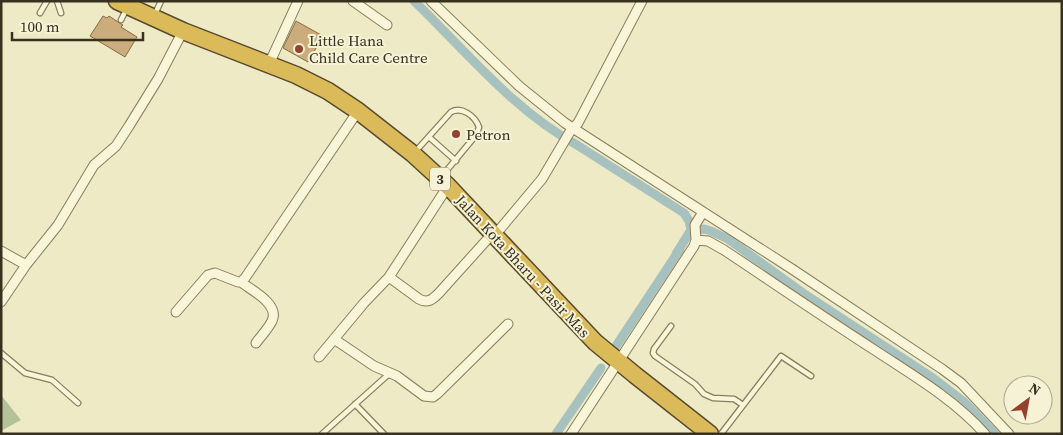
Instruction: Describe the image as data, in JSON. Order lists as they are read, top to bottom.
{
  "streets": {
    "highway": ["3", "Jalan Kota Bharu - Pasir Mas"]
  },
  "places": ["Little Hana Child Care Centre", "Petron"],
  "scale_bar": "100 m",
  "north": "top right"
}
